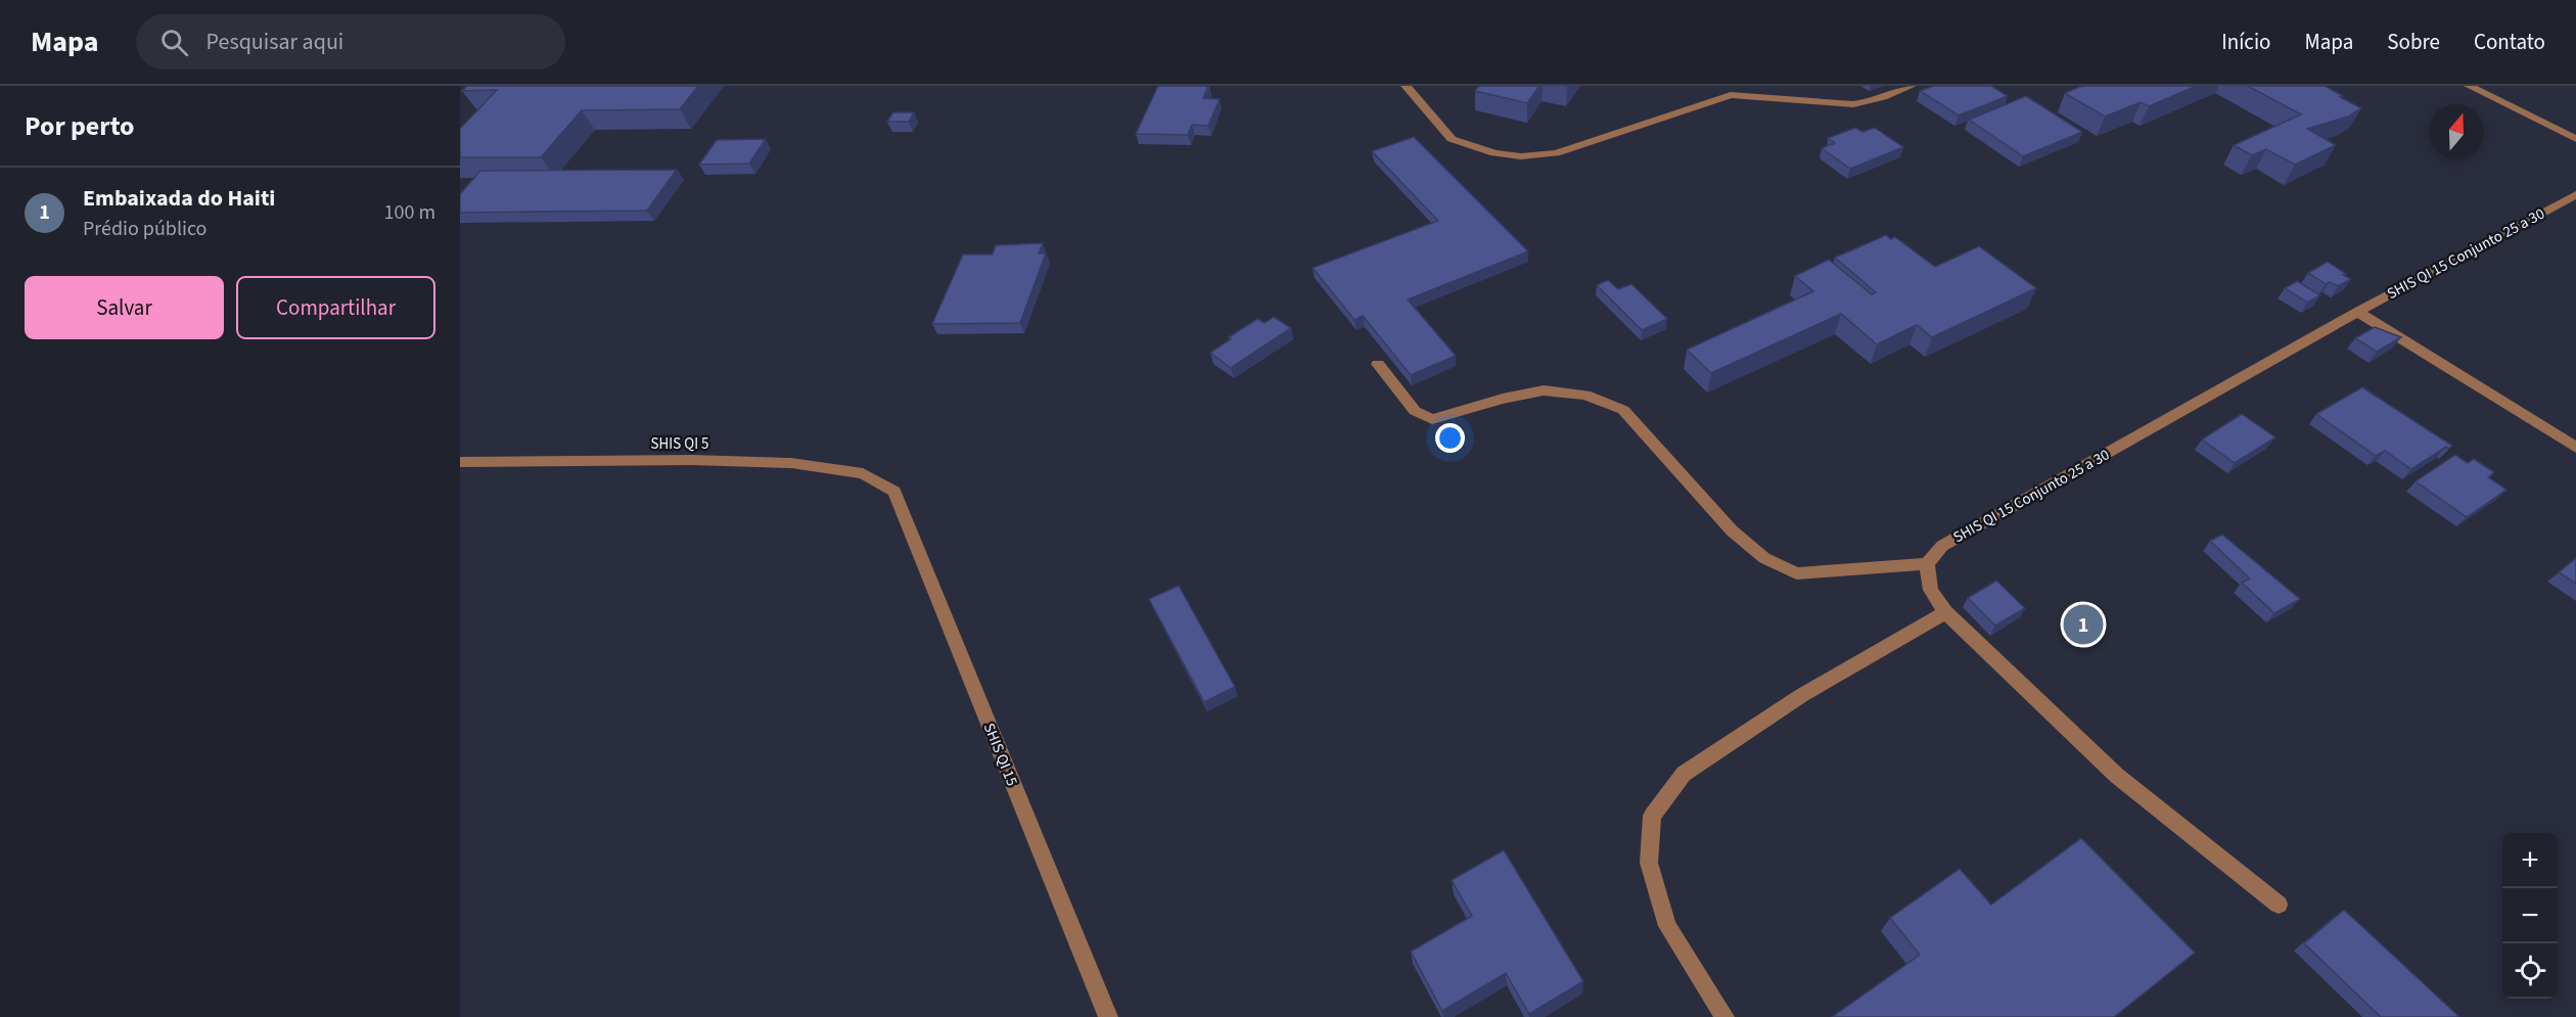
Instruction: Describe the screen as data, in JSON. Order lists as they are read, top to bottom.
{
  "streets": {
    "street": ["SHIS QI 15 Conjunto 25 a 30", "SHIS QI 5", "SHIS QI 15"]
  },
  "crossings": [
    ["SHIS QI 5", "SHIS QI 15"]
  ],
  "north": "top",
  "page": {
    "header": "Mapa",
    "search": "Pesquisar aqui",
    "nav": [
      "Início",
      "Mapa",
      "Sobre",
      "Contato"
    ],
    "heading": "Por perto",
    "list": [
      {
        "mark": "1",
        "name": "Embaixada do Haiti",
        "note": "Prédio público",
        "value": "100 m"
      }
    ],
    "buttons": ["Salvar", "Compartilhar"],
    "pins": "1",
    "map_buttons": ["+", "−"]
  }
}
